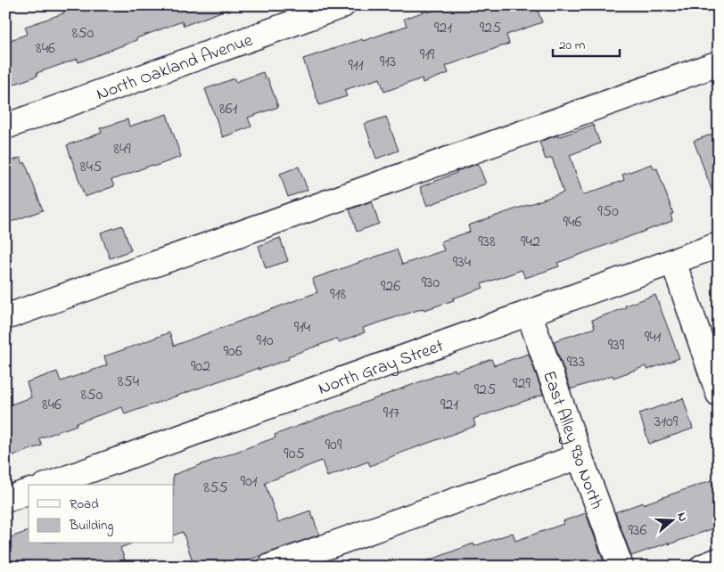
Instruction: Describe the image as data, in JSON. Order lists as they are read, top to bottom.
{
  "streets": {
    "street": ["North Oakland Avenue", "North Gray Street", "East Alley 930 North"]
  },
  "crossings": [
    ["North Gray Street", "East Alley 930 North"]
  ],
  "house_numbers": [
    "921",
    "925",
    "850",
    "846",
    "919",
    "913",
    "911",
    "861",
    "849",
    "845",
    "950",
    "946",
    "938",
    "942",
    "934",
    "930",
    "926",
    "918",
    "914",
    "941",
    "910",
    "939",
    "906",
    "933",
    "902",
    "854",
    "929",
    "925",
    "850",
    "846",
    "921",
    "917",
    "3109",
    "909",
    "905",
    "901",
    "855",
    "936"
  ],
  "legend": ["Road", "Building"],
  "scale_bar": "20 m",
  "north": "right"
}
